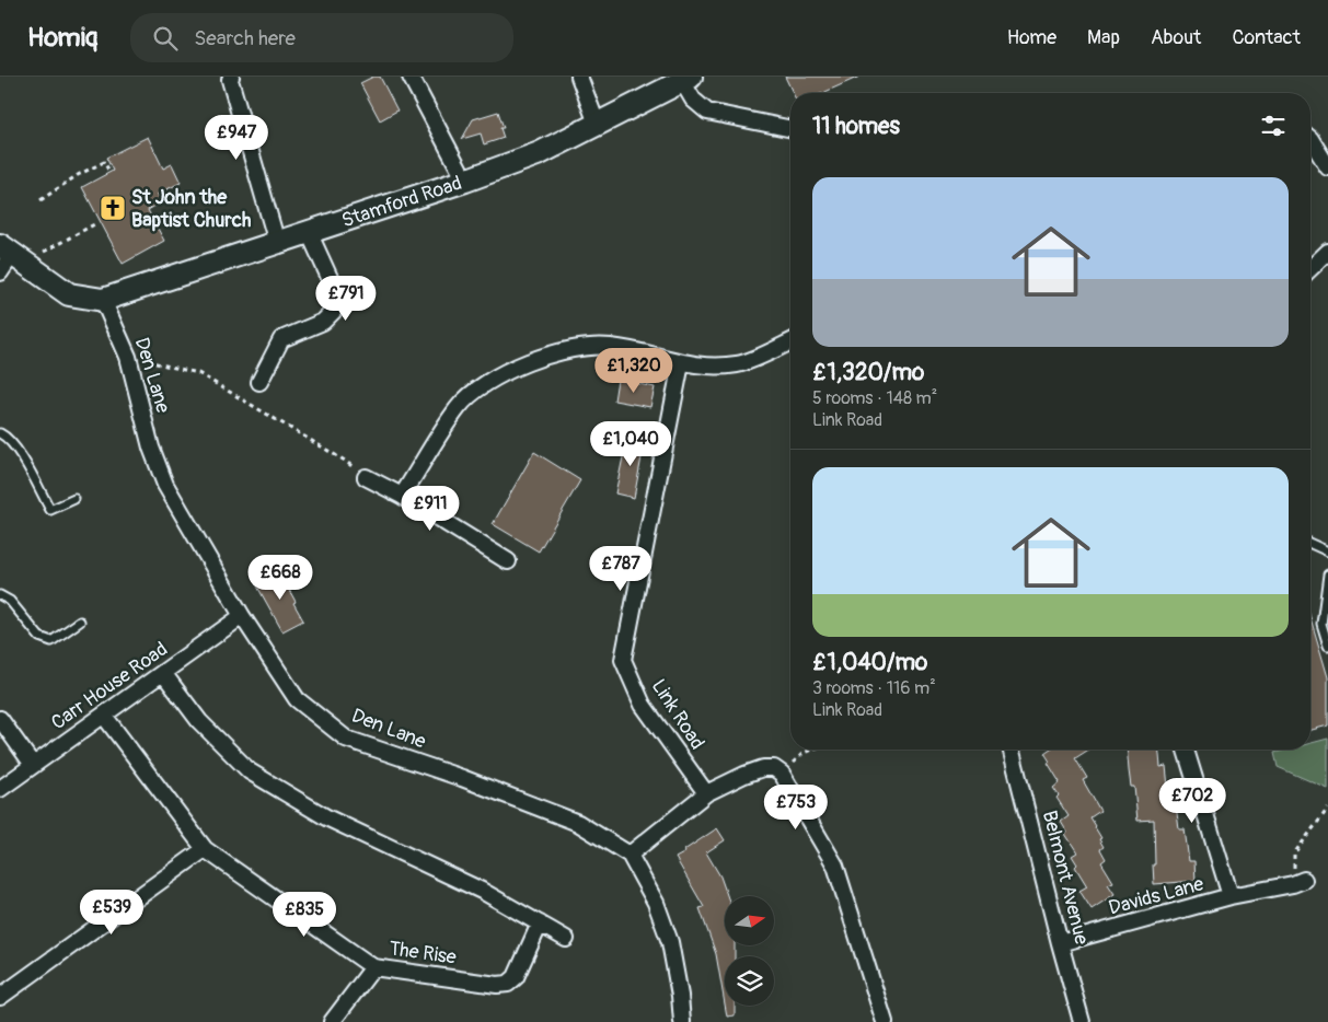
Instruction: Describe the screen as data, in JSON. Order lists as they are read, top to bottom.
{
  "streets": {
    "street": [
      "Stamford Road",
      "Den Lane",
      "Carr House Road",
      "Link Road",
      "Belmont Avenue",
      "Davids Lane",
      "The Rise"
    ]
  },
  "crossings": [
    ["Stamford Road", "Den Lane"],
    ["Den Lane", "Carr House Road"],
    ["Carr House Road", "The Rise"],
    ["Belmont Avenue", "Davids Lane"]
  ],
  "places": {
    "church": ["St John the Baptist Church"]
  },
  "north": "right",
  "page": {
    "header": "Homiq",
    "search": "Search here",
    "nav": [
      "Home",
      "Map",
      "About",
      "Contact"
    ],
    "heading": "11 homes",
    "price": [
      "£947",
      "£791",
      "£1,320",
      "£1,040",
      "£911",
      "£787",
      "£668",
      "£702",
      "£753",
      "£539",
      "£835"
    ],
    "list": [
      {
        "name": "£1,320/mo",
        "note": "5 rooms · 148 m² · Link Road"
      },
      {
        "name": "£1,040/mo",
        "note": "3 rooms · 116 m² · Link Road"
      }
    ]
  }
}
